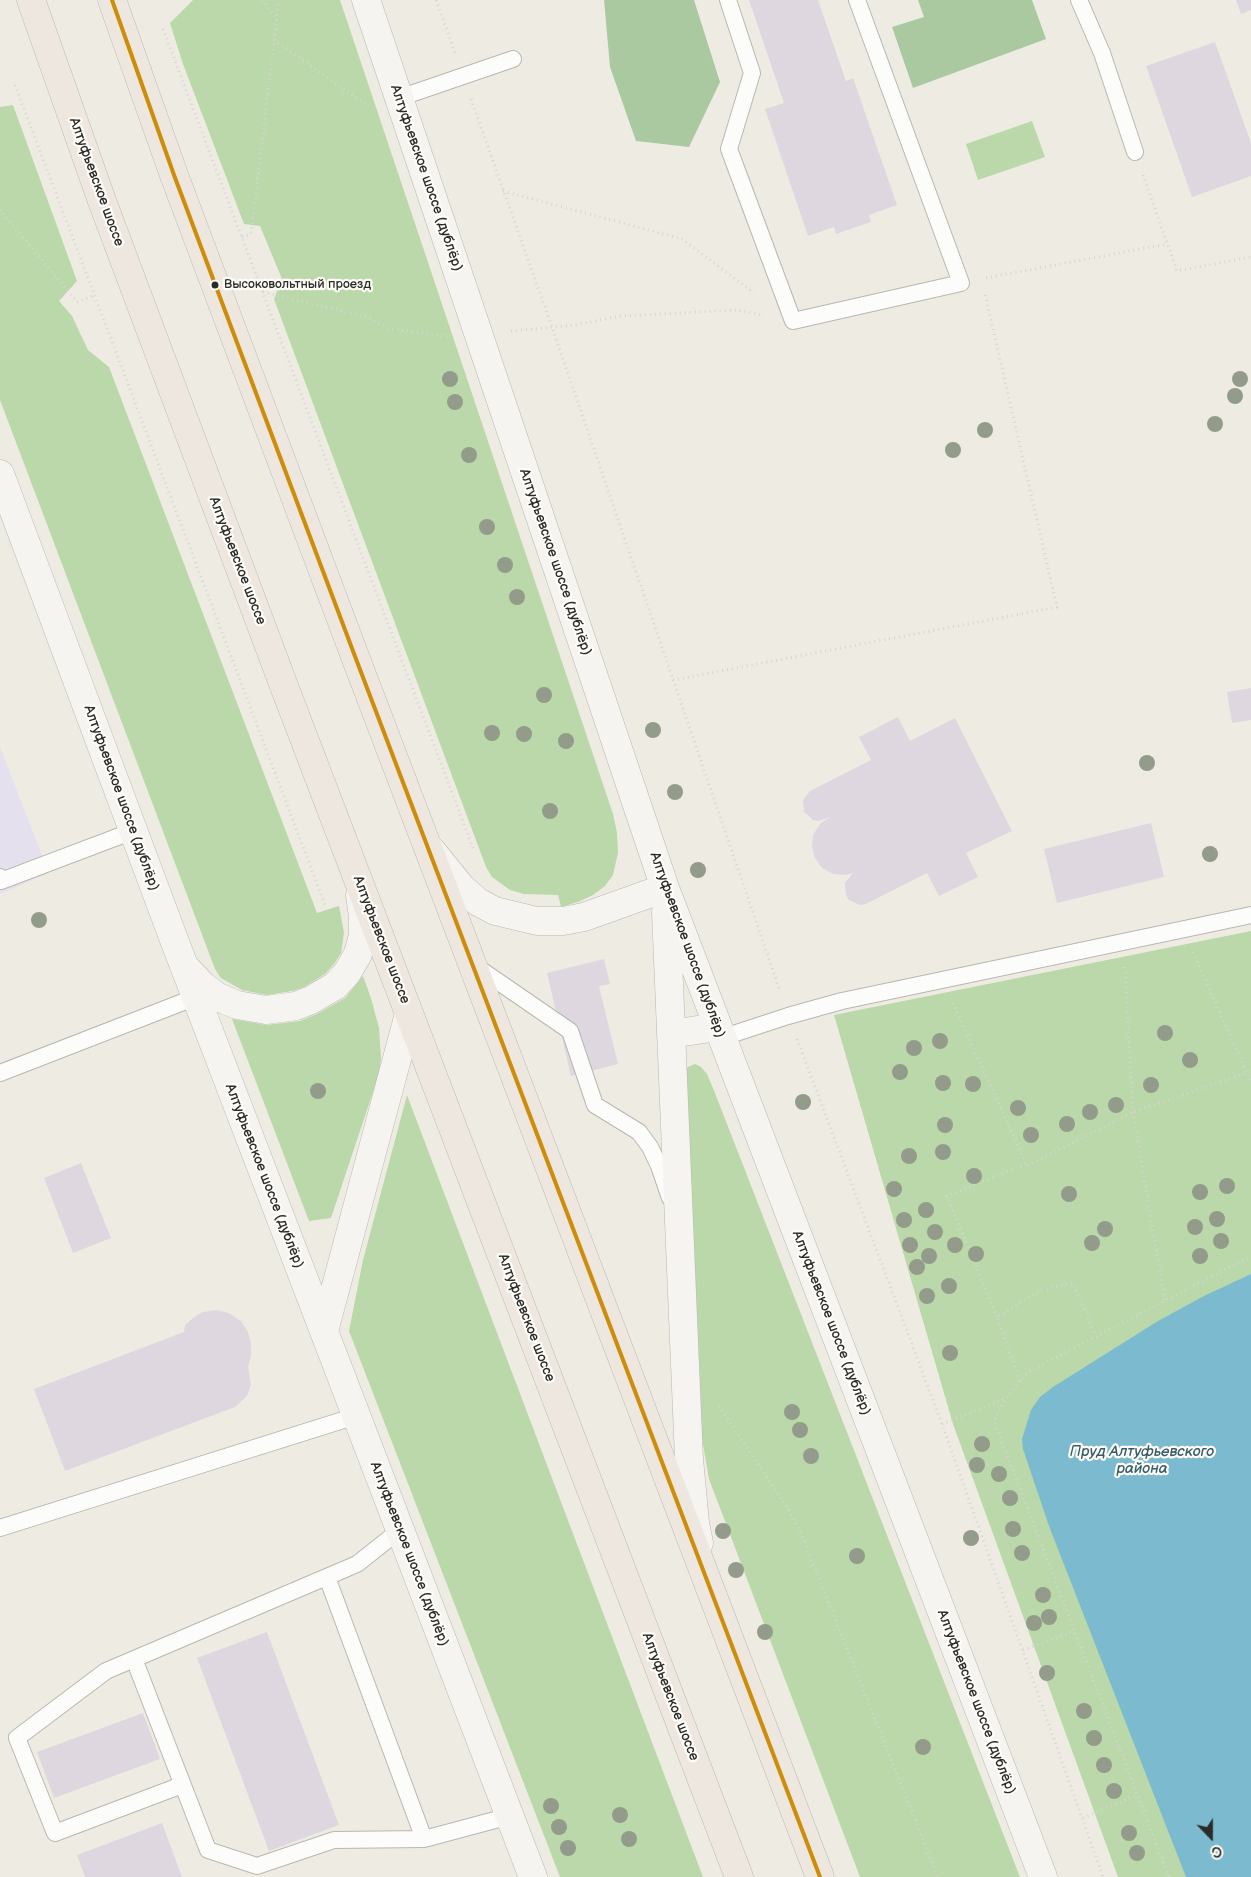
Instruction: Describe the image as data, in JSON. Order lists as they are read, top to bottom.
{
  "streets": {
    "main road": ["Алтуфьевское шоссе"],
    "street": ["Алтуфьевское шоссе (дублёр)"]
  },
  "water": ["Пруд Алтуфьевского района"],
  "places": ["Высоковольтный проезд"],
  "north": "bottom"
}
